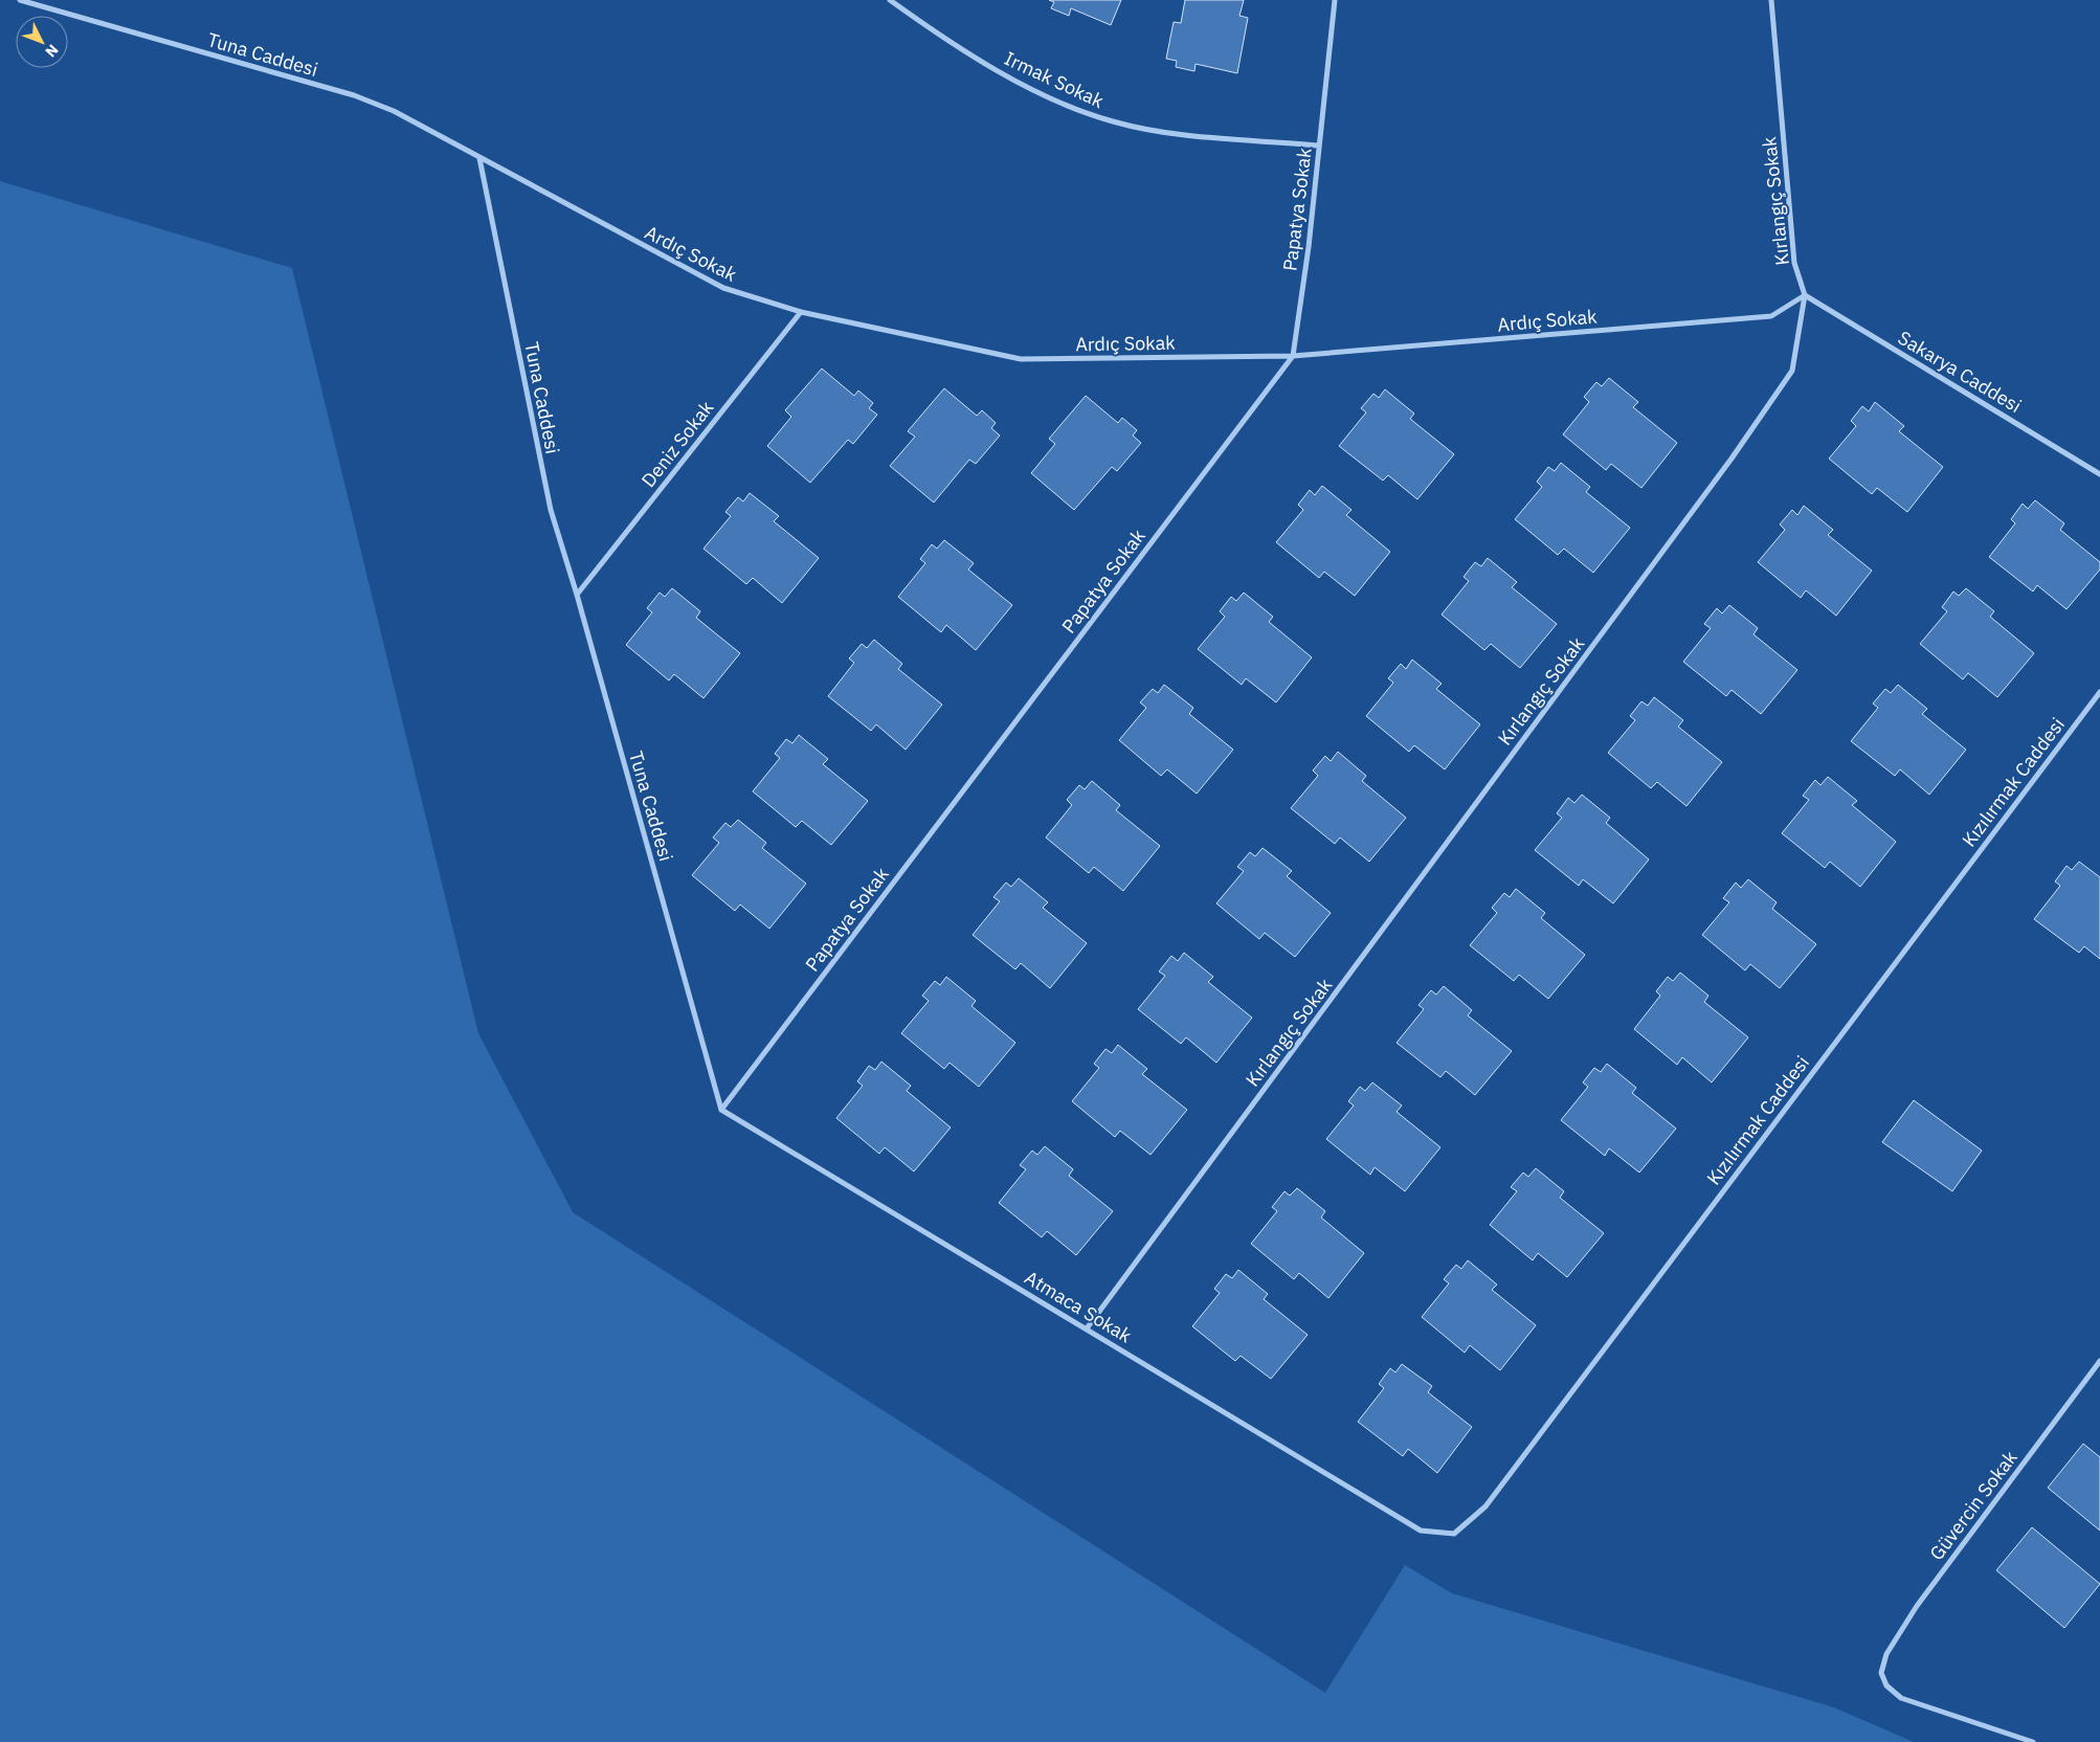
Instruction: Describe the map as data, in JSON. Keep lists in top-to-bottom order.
{
  "streets": {
    "street": [
      "Tuna Caddesi",
      "Irmak Sokak",
      "Kırlangıç Sokak",
      "Papatya Sokak",
      "Ardıç Sokak",
      "Sakarya Caddesi",
      "Deniz Sokak",
      "Kızılırmak Caddesi",
      "Atmaca Sokak",
      "Güvercin Sokak"
    ]
  },
  "crossings": [
    ["Tuna Caddesi", "Papatya Sokak"],
    ["Tuna Caddesi", "Ardıç Sokak"],
    ["Tuna Caddesi", "Deniz Sokak"],
    ["Tuna Caddesi", "Atmaca Sokak"],
    ["Irmak Sokak", "Papatya Sokak"],
    ["Kırlangıç Sokak", "Ardıç Sokak"],
    ["Kırlangıç Sokak", "Sakarya Caddesi"],
    ["Kırlangıç Sokak", "Atmaca Sokak"],
    ["Papatya Sokak", "Ardıç Sokak"],
    ["Papatya Sokak", "Atmaca Sokak"],
    ["Ardıç Sokak", "Sakarya Caddesi"],
    ["Ardıç Sokak", "Deniz Sokak"],
    ["Kızılırmak Caddesi", "Atmaca Sokak"]
  ],
  "north": "bottom right"
}
